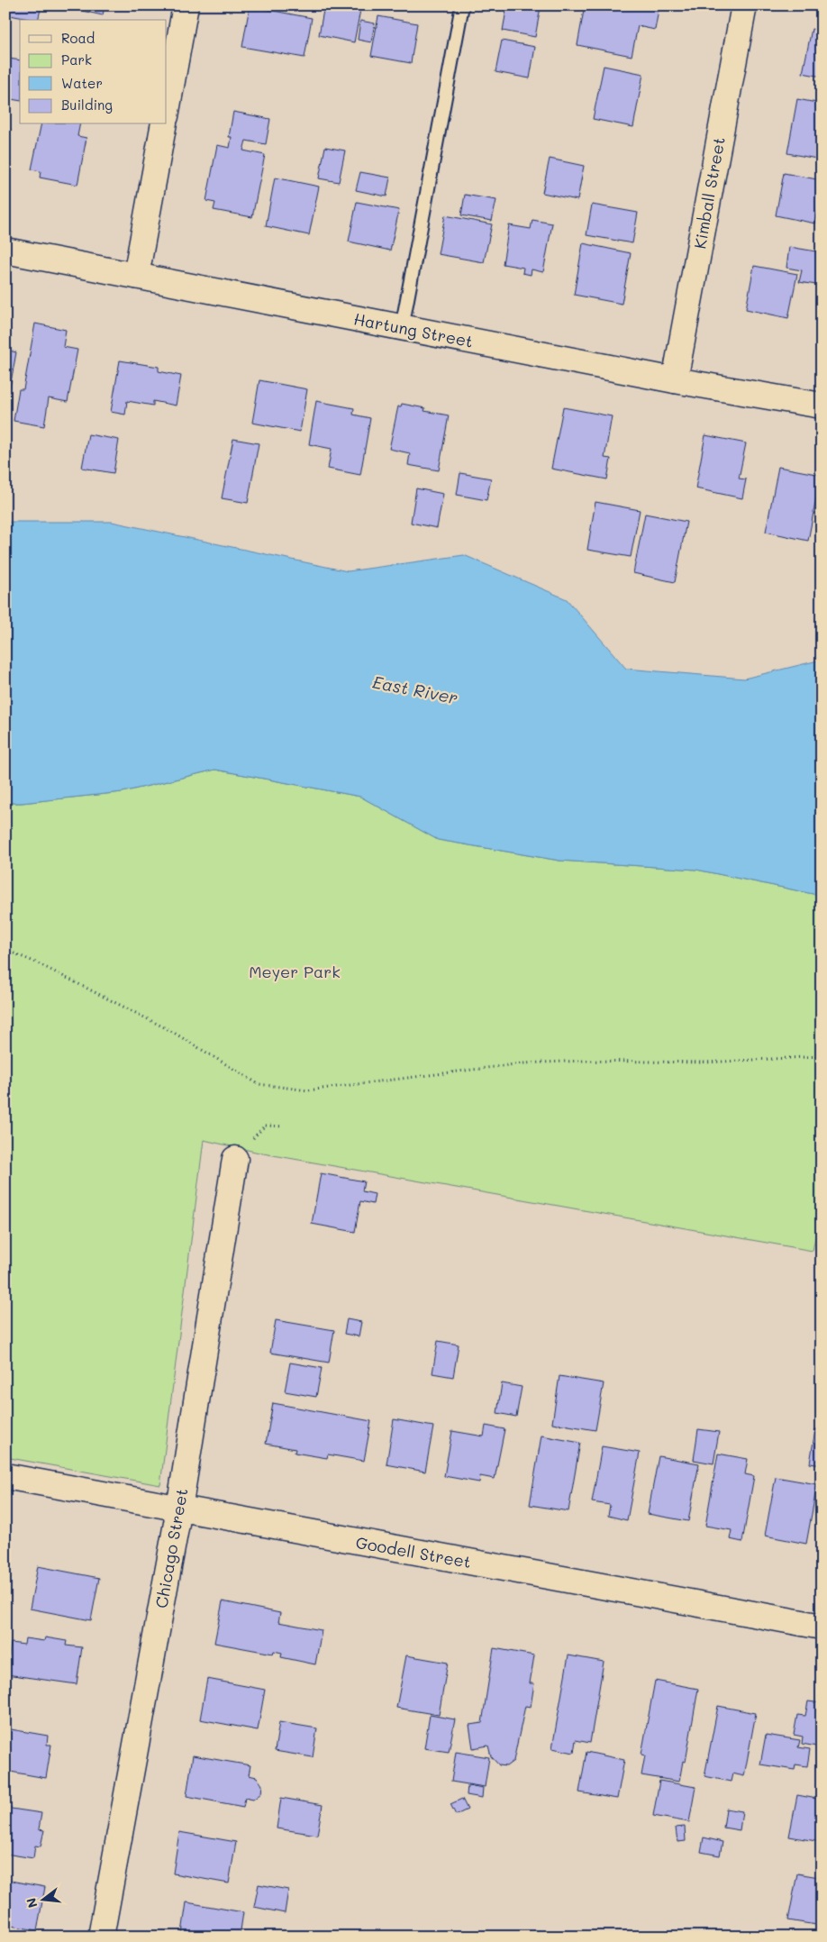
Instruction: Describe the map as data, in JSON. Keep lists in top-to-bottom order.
{
  "streets": {
    "street": [
      "Kimball Street",
      "Hartung Street",
      "Chicago Street",
      "Goodell Street"
    ]
  },
  "crossings": [
    ["Kimball Street", "Hartung Street"],
    ["Chicago Street", "Goodell Street"]
  ],
  "water": ["East River"],
  "parks": ["Meyer Park"],
  "legend": [
    "Road",
    "Park",
    "Water",
    "Building"
  ],
  "north": "left"
}
